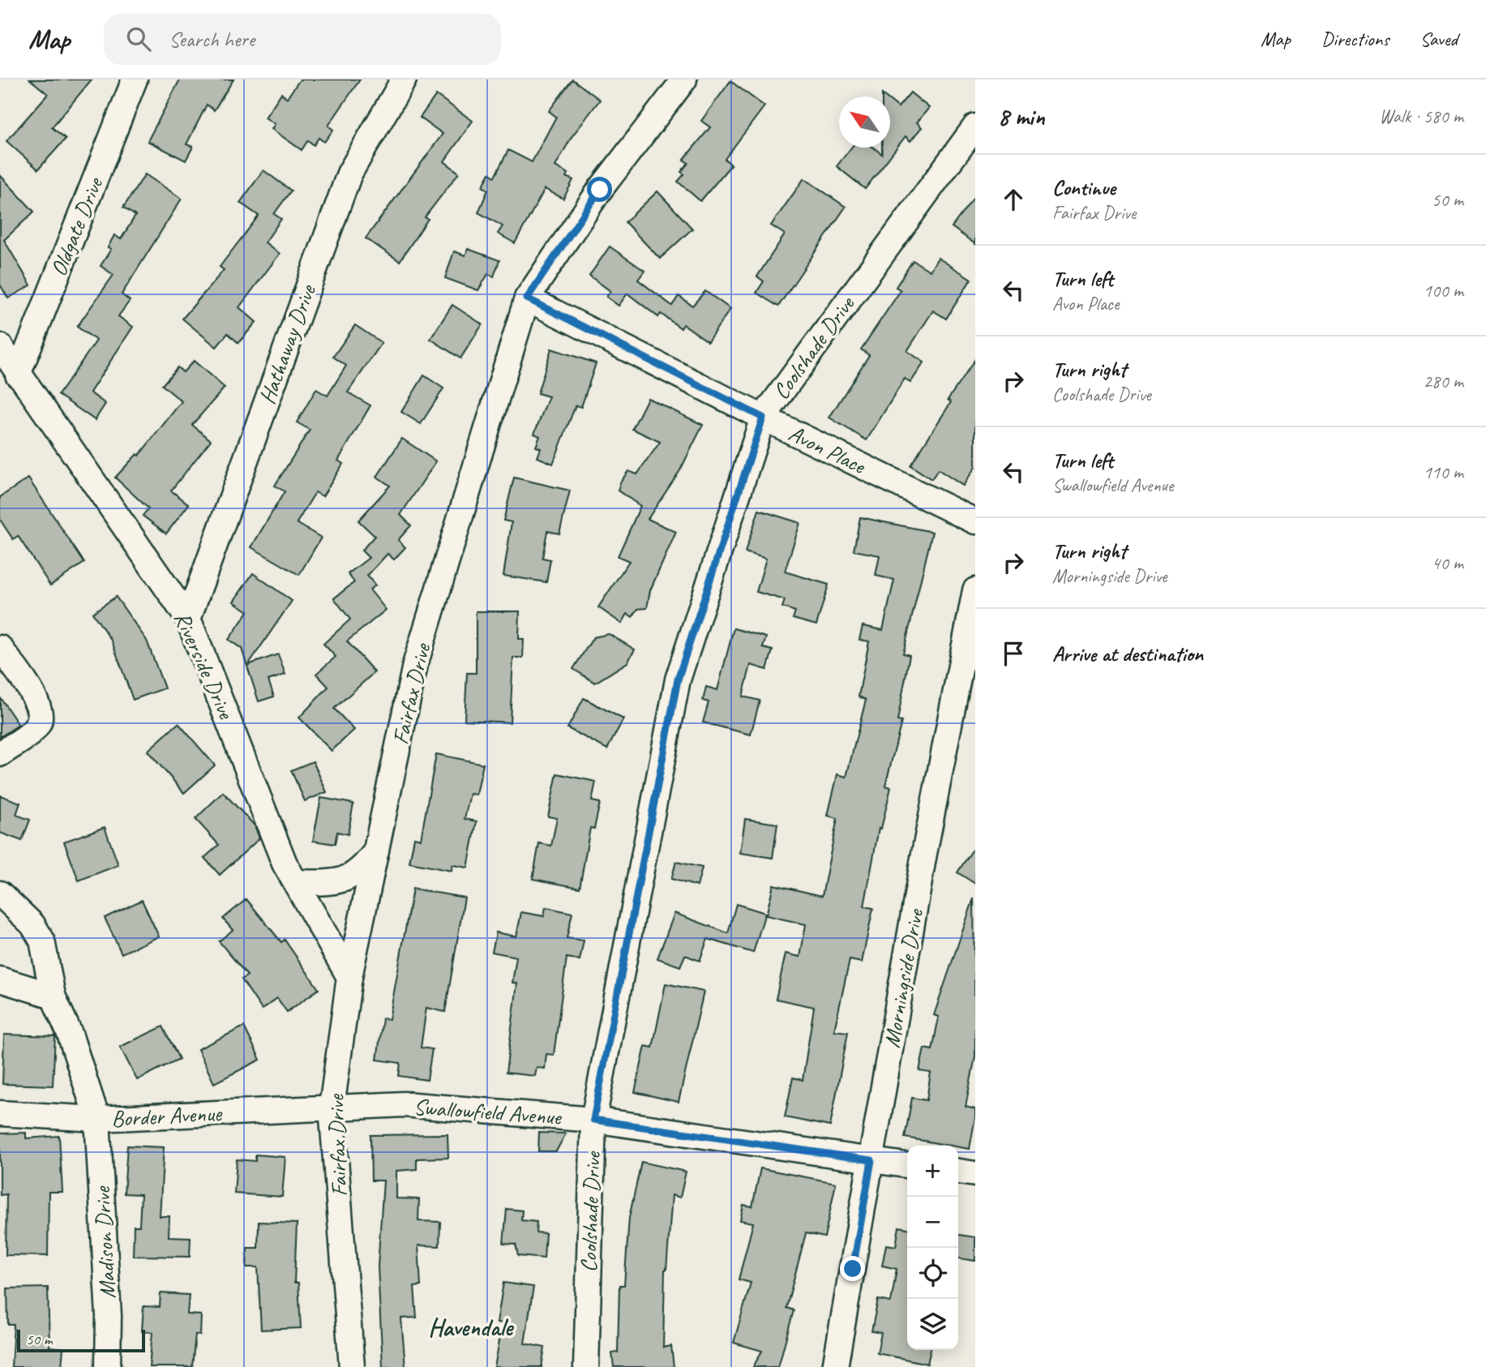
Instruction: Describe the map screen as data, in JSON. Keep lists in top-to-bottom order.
{
  "streets": {
    "street": [
      "Oldgate Drive",
      "Hathaway Drive",
      "Coolshade Drive",
      "Avon Place",
      "Riverside Drive",
      "Fairfax Drive",
      "Morningside Drive",
      "Swallowfield Avenue",
      "Border Avenue",
      "Madison Drive"
    ]
  },
  "crossings": [
    ["Oldgate Drive", "Riverside Drive"],
    ["Hathaway Drive", "Riverside Drive"],
    ["Coolshade Drive", "Avon Place"],
    ["Coolshade Drive", "Swallowfield Avenue"],
    ["Avon Place", "Fairfax Drive"],
    ["Riverside Drive", "Fairfax Drive"],
    ["Fairfax Drive", "Swallowfield Avenue"],
    ["Fairfax Drive", "Border Avenue"],
    ["Morningside Drive", "Swallowfield Avenue"],
    ["Swallowfield Avenue", "Border Avenue"],
    ["Border Avenue", "Madison Drive"]
  ],
  "districts": ["Havendale"],
  "scale_bar": "50 m",
  "north": "top left",
  "page": {
    "header": "Map",
    "search": "Search here",
    "nav": ["Map", "Directions", "Saved"],
    "heading": ["8 min", "Walk · 580 m"],
    "list": [
      ["Continue", "Fairfax Drive", "50 m"],
      ["Turn left", "Avon Place", "100 m"],
      ["Turn right", "Coolshade Drive", "280 m"],
      ["Turn left", "Swallowfield Avenue", "110 m"],
      ["Turn right", "Morningside Drive", "40 m"],
      "Arrive at destination"
    ],
    "map_buttons": ["+", "−"],
    "scale": "50 m"
  }
}
